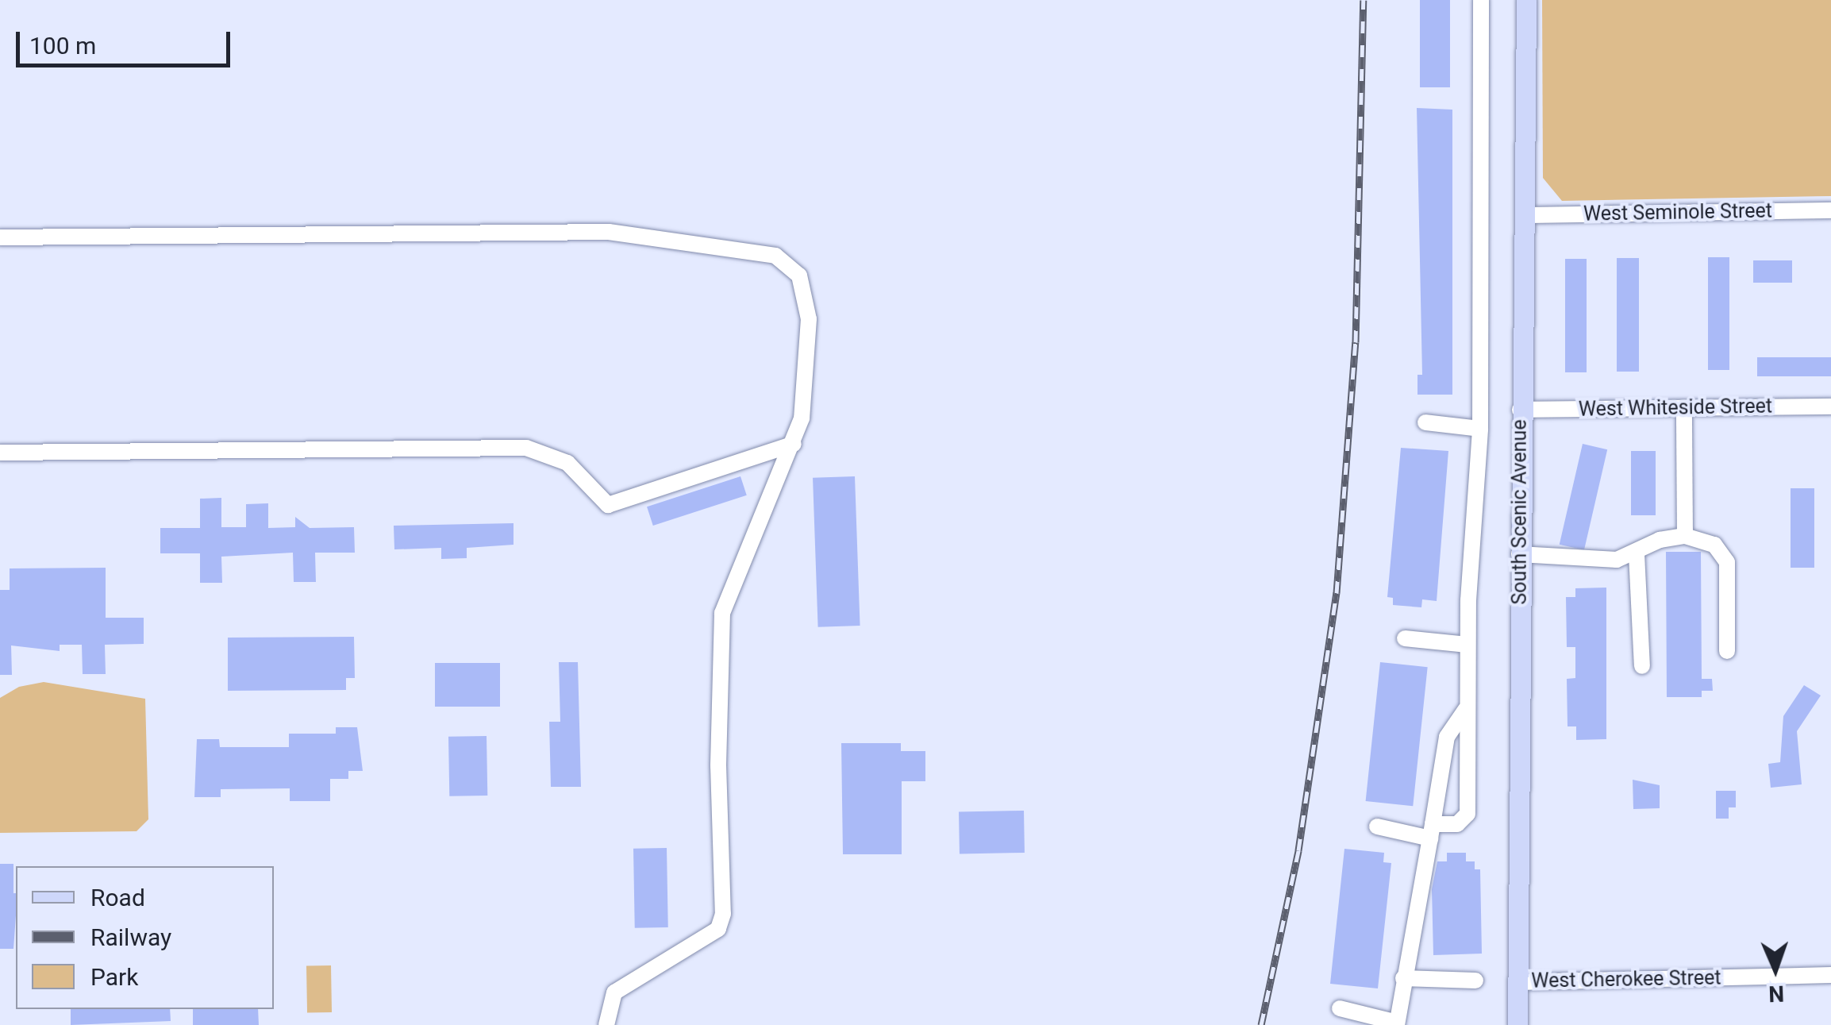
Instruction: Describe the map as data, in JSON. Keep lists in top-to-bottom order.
{
  "streets": {
    "main road": ["South Scenic Avenue"],
    "street": ["West Seminole Street", "West Whiteside Street", "West Cherokee Street"]
  },
  "crossings": [
    ["West Seminole Street", "South Scenic Avenue"],
    ["West Whiteside Street", "South Scenic Avenue"],
    ["South Scenic Avenue", "West Cherokee Street"]
  ],
  "legend": ["Road", "Railway", "Park"],
  "scale_bar": "100 m",
  "north": "bottom"
}
